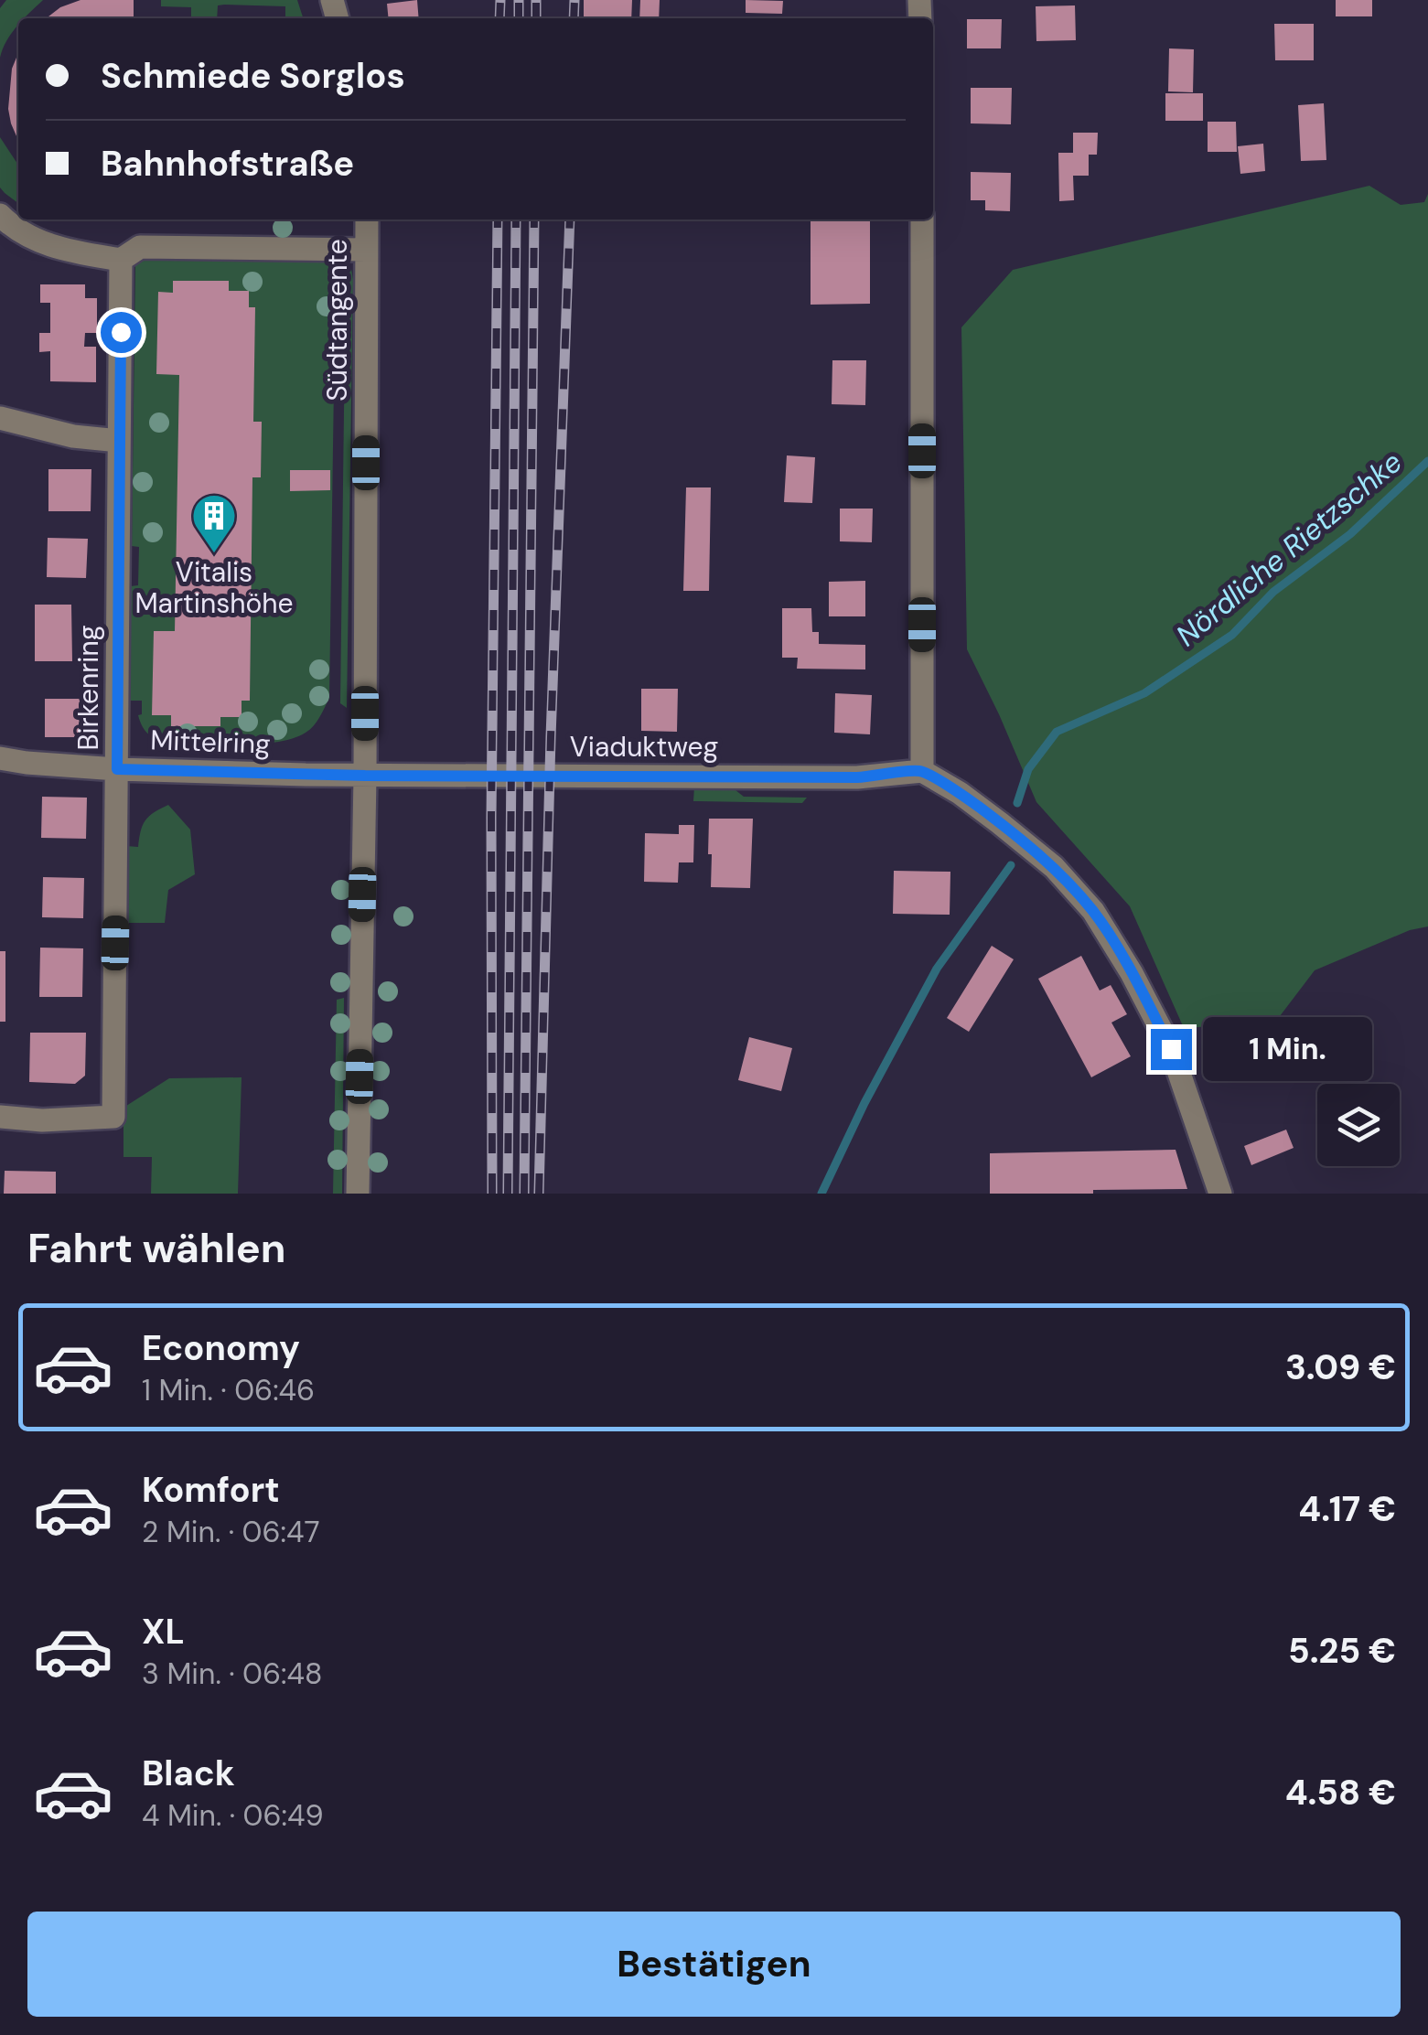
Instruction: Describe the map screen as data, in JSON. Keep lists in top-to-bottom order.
{
  "streets": {
    "street": [
      "Südtangente",
      "Birkenring",
      "Mittelring",
      "Viaduktweg"
    ]
  },
  "crossings": [
    ["Südtangente", "Mittelring"],
    ["Südtangente", "Viaduktweg"],
    ["Birkenring", "Mittelring"],
    ["Mittelring", "Viaduktweg"]
  ],
  "water": ["Nördliche Rietzschke"],
  "places": {
    "building": ["Vitalis Martinshöhe"]
  },
  "page": {
    "banner": ["Schmiede Sorglos", "Bahnhofstraße"],
    "bubble": "1 Min.",
    "heading": "Fahrt wählen",
    "list": [
      {
        "name": "Economy",
        "note": "1 Min. · 06:46",
        "value": "3.09 €"
      },
      {
        "name": "Komfort",
        "note": "2 Min. · 06:47",
        "value": "4.17 €"
      },
      {
        "name": "XL",
        "note": "3 Min. · 06:48",
        "value": "5.25 €"
      },
      {
        "name": "Black",
        "note": "4 Min. · 06:49",
        "value": "4.58 €"
      }
    ],
    "buttons": "Bestätigen"
  }
}
